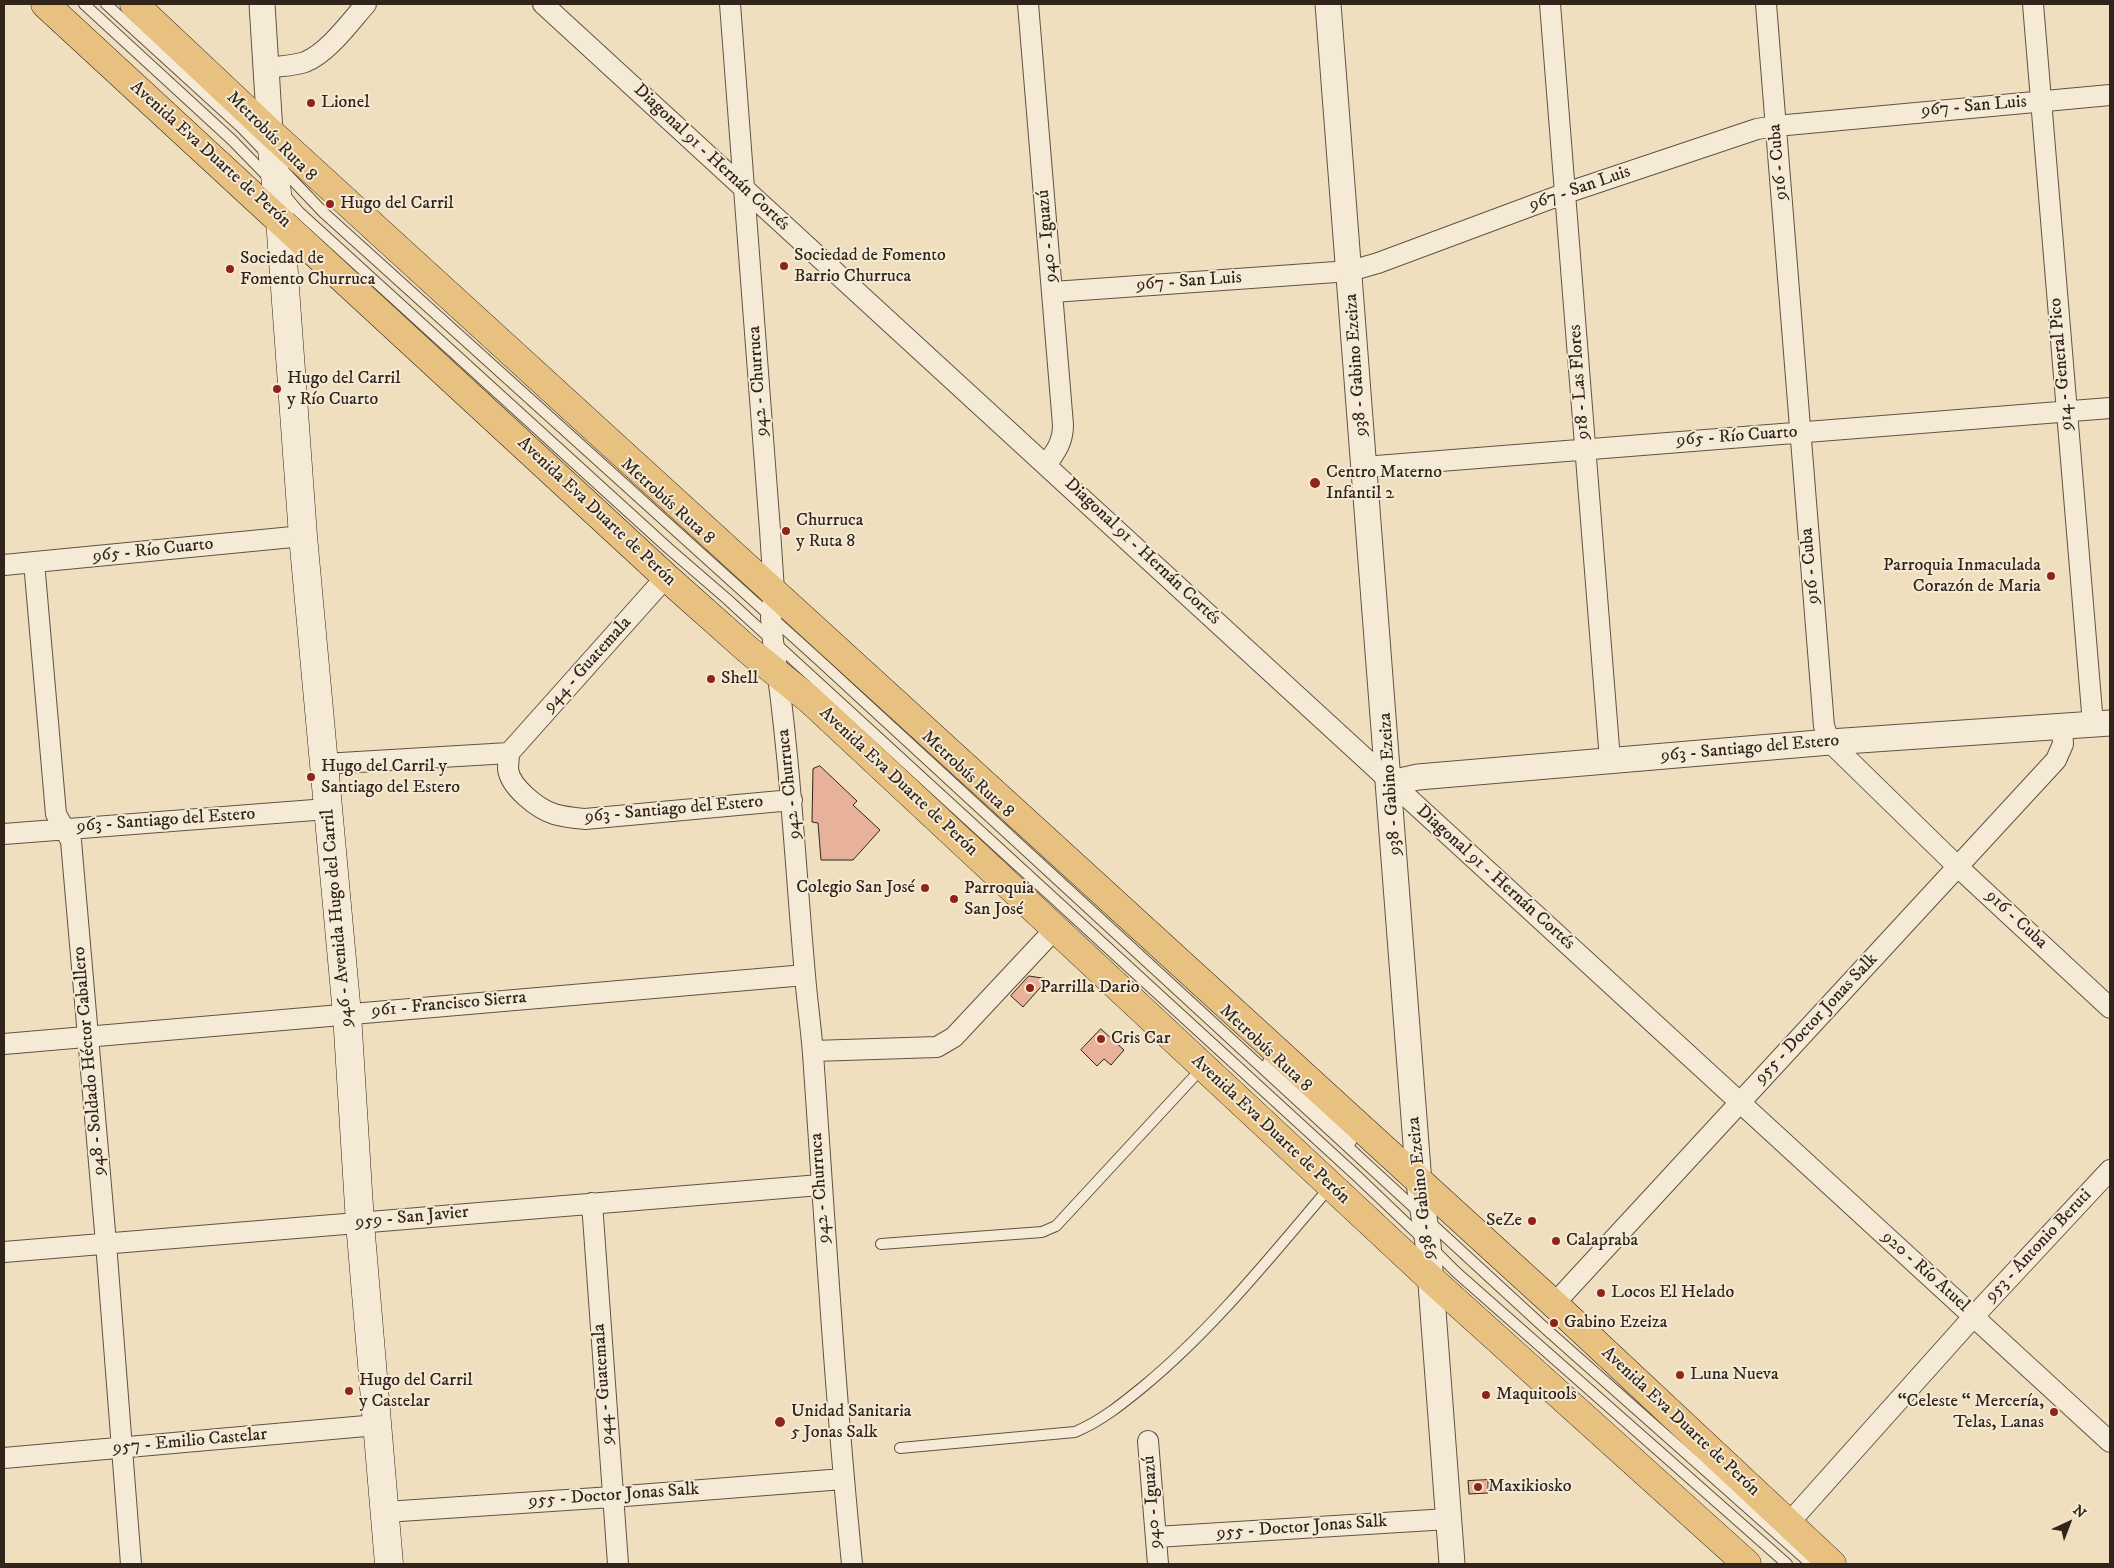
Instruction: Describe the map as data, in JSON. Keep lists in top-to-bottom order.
{
  "streets": {
    "main road": ["Avenida Eva Duarte de Perón", "946 - Avenida Hugo del Carril"],
    "street": [
      "967 - San Luis",
      "Diagonal 91 - Hernán Cortés",
      "916 - Cuba",
      "940 - Iguazú",
      "914 - General Pico",
      "938 - Gabino Ezeiza",
      "942 - Churruca",
      "918 - Las Flores",
      "965 - Río Cuarto",
      "944 - Guatemala",
      "963 - Santiago del Estero",
      "961 - Francisco Sierra",
      "955 - Doctor Jonas Salk",
      "948 - Soldado Héctor Caballero",
      "959 - San Javier",
      "953 - Antonio Beruti",
      "920 - Río Atuel",
      "957 - Emilio Castelar"
    ],
    "lane": ["Metrobús Ruta 8"]
  },
  "crossings": [
    ["967 - San Luis", "916 - Cuba"],
    ["967 - San Luis", "940 - Iguazú"],
    ["967 - San Luis", "914 - General Pico"],
    ["967 - San Luis", "938 - Gabino Ezeiza"],
    ["967 - San Luis", "918 - Las Flores"],
    ["Metrobús Ruta 8", "Avenida Eva Duarte de Perón"],
    ["Metrobús Ruta 8", "938 - Gabino Ezeiza"],
    ["Metrobús Ruta 8", "942 - Churruca"],
    ["Metrobús Ruta 8", "946 - Avenida Hugo del Carril"],
    ["Avenida Eva Duarte de Perón", "938 - Gabino Ezeiza"],
    ["Avenida Eva Duarte de Perón", "942 - Churruca"],
    ["Avenida Eva Duarte de Perón", "944 - Guatemala"],
    ["Avenida Eva Duarte de Perón", "946 - Avenida Hugo del Carril"],
    ["Avenida Eva Duarte de Perón", "955 - Doctor Jonas Salk"],
    ["Avenida Eva Duarte de Perón", "953 - Antonio Beruti"],
    ["Diagonal 91 - Hernán Cortés", "940 - Iguazú"],
    ["Diagonal 91 - Hernán Cortés", "938 - Gabino Ezeiza"],
    ["Diagonal 91 - Hernán Cortés", "942 - Churruca"],
    ["Diagonal 91 - Hernán Cortés", "963 - Santiago del Estero"],
    ["Diagonal 91 - Hernán Cortés", "955 - Doctor Jonas Salk"],
    ["Diagonal 91 - Hernán Cortés", "920 - Río Atuel"],
    ["916 - Cuba", "965 - Río Cuarto"],
    ["916 - Cuba", "963 - Santiago del Estero"],
    ["916 - Cuba", "955 - Doctor Jonas Salk"],
    ["940 - Iguazú", "955 - Doctor Jonas Salk"],
    ["914 - General Pico", "965 - Río Cuarto"],
    ["914 - General Pico", "963 - Santiago del Estero"],
    ["938 - Gabino Ezeiza", "965 - Río Cuarto"],
    ["938 - Gabino Ezeiza", "963 - Santiago del Estero"],
    ["938 - Gabino Ezeiza", "955 - Doctor Jonas Salk"],
    ["942 - Churruca", "963 - Santiago del Estero"],
    ["942 - Churruca", "961 - Francisco Sierra"],
    ["942 - Churruca", "955 - Doctor Jonas Salk"],
    ["942 - Churruca", "959 - San Javier"],
    ["918 - Las Flores", "965 - Río Cuarto"],
    ["918 - Las Flores", "963 - Santiago del Estero"],
    ["965 - Río Cuarto", "946 - Avenida Hugo del Carril"],
    ["965 - Río Cuarto", "948 - Soldado Héctor Caballero"],
    ["944 - Guatemala", "963 - Santiago del Estero"],
    ["944 - Guatemala", "955 - Doctor Jonas Salk"],
    ["944 - Guatemala", "959 - San Javier"],
    ["963 - Santiago del Estero", "946 - Avenida Hugo del Carril"],
    ["963 - Santiago del Estero", "955 - Doctor Jonas Salk"],
    ["963 - Santiago del Estero", "948 - Soldado Héctor Caballero"],
    ["946 - Avenida Hugo del Carril", "961 - Francisco Sierra"],
    ["946 - Avenida Hugo del Carril", "955 - Doctor Jonas Salk"],
    ["946 - Avenida Hugo del Carril", "959 - San Javier"],
    ["946 - Avenida Hugo del Carril", "957 - Emilio Castelar"],
    ["961 - Francisco Sierra", "948 - Soldado Héctor Caballero"],
    ["955 - Doctor Jonas Salk", "920 - Río Atuel"],
    ["948 - Soldado Héctor Caballero", "959 - San Javier"],
    ["948 - Soldado Héctor Caballero", "957 - Emilio Castelar"],
    ["953 - Antonio Beruti", "920 - Río Atuel"]
  ],
  "places": [
    "Lionel",
    "Hugo del Carril",
    "Sociedad de Fomento Barrio Churruca",
    "Sociedad de Fomento Churruca",
    "Hugo del Carril y Río Cuarto",
    "Centro Materno Infantil 2",
    "Churruca y Ruta 8",
    "Parroquia Inmaculada Corazón de Maria",
    "Shell",
    "Hugo del Carril y Santiago del Estero",
    "Colegio San José",
    "Parroquia San José",
    "Parrilla Dario",
    "Cris Car",
    "SeZe",
    "Calapraba",
    "Locos El Helado",
    "Gabino Ezeiza",
    "Luna Nueva",
    "Hugo del Carril y Castelar",
    "Maquitools",
    "“Celeste “ Mercería, Telas, Lanas",
    "Unidad Sanitaria 5 Jonas Salk",
    "Maxikiosko"
  ],
  "north": "top right"
}
